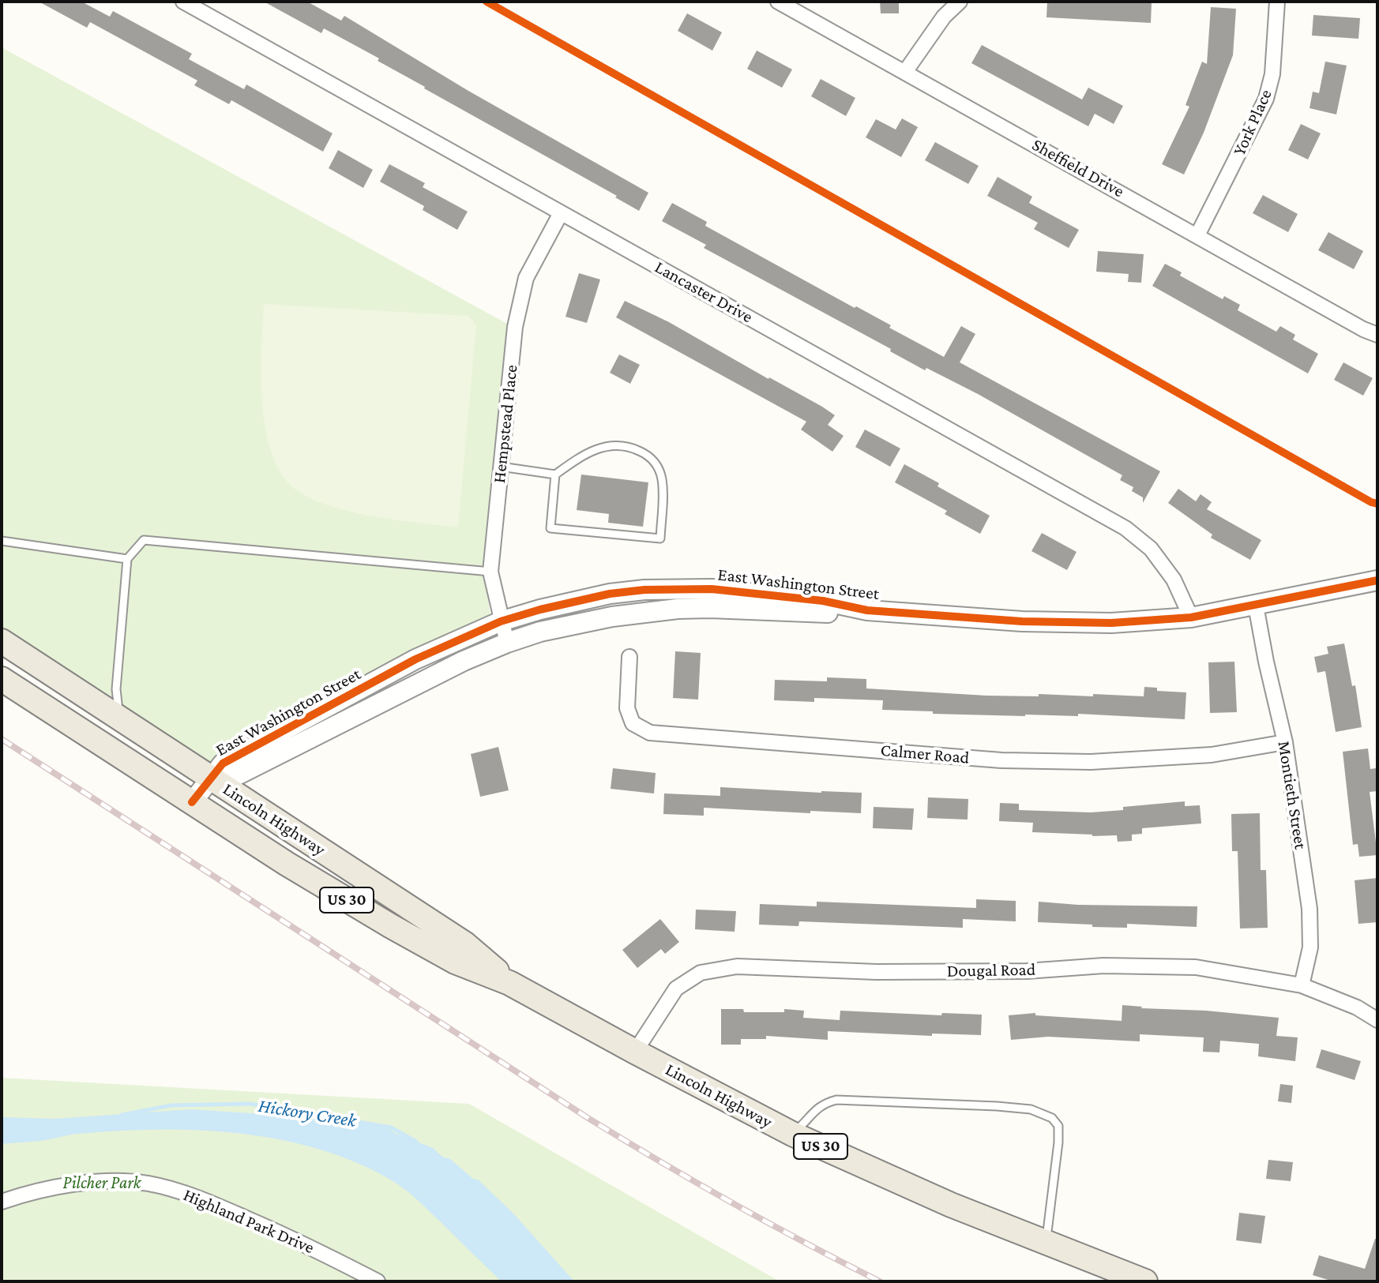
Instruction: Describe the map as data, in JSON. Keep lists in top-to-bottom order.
{
  "streets": {
    "main road": ["Lincoln Highway", "US 30"],
    "street": [
      "York Place",
      "Sheffield Drive",
      "Lancaster Drive",
      "Hempstead Place",
      "East Washington Street",
      "Calmer Road",
      "Montieth Street",
      "Dougal Road",
      "Highland Park Drive"
    ]
  },
  "crossings": [
    ["York Place", "Sheffield Drive"],
    ["Lancaster Drive", "Hempstead Place"],
    ["Lancaster Drive", "East Washington Street"],
    ["Hempstead Place", "East Washington Street"],
    ["East Washington Street", "Montieth Street"],
    ["East Washington Street", "Lincoln Highway"],
    ["Calmer Road", "Montieth Street"],
    ["Montieth Street", "Dougal Road"],
    ["Lincoln Highway", "Dougal Road"]
  ],
  "water": ["Hickory Creek"],
  "parks": ["Pilcher Park"]
}
